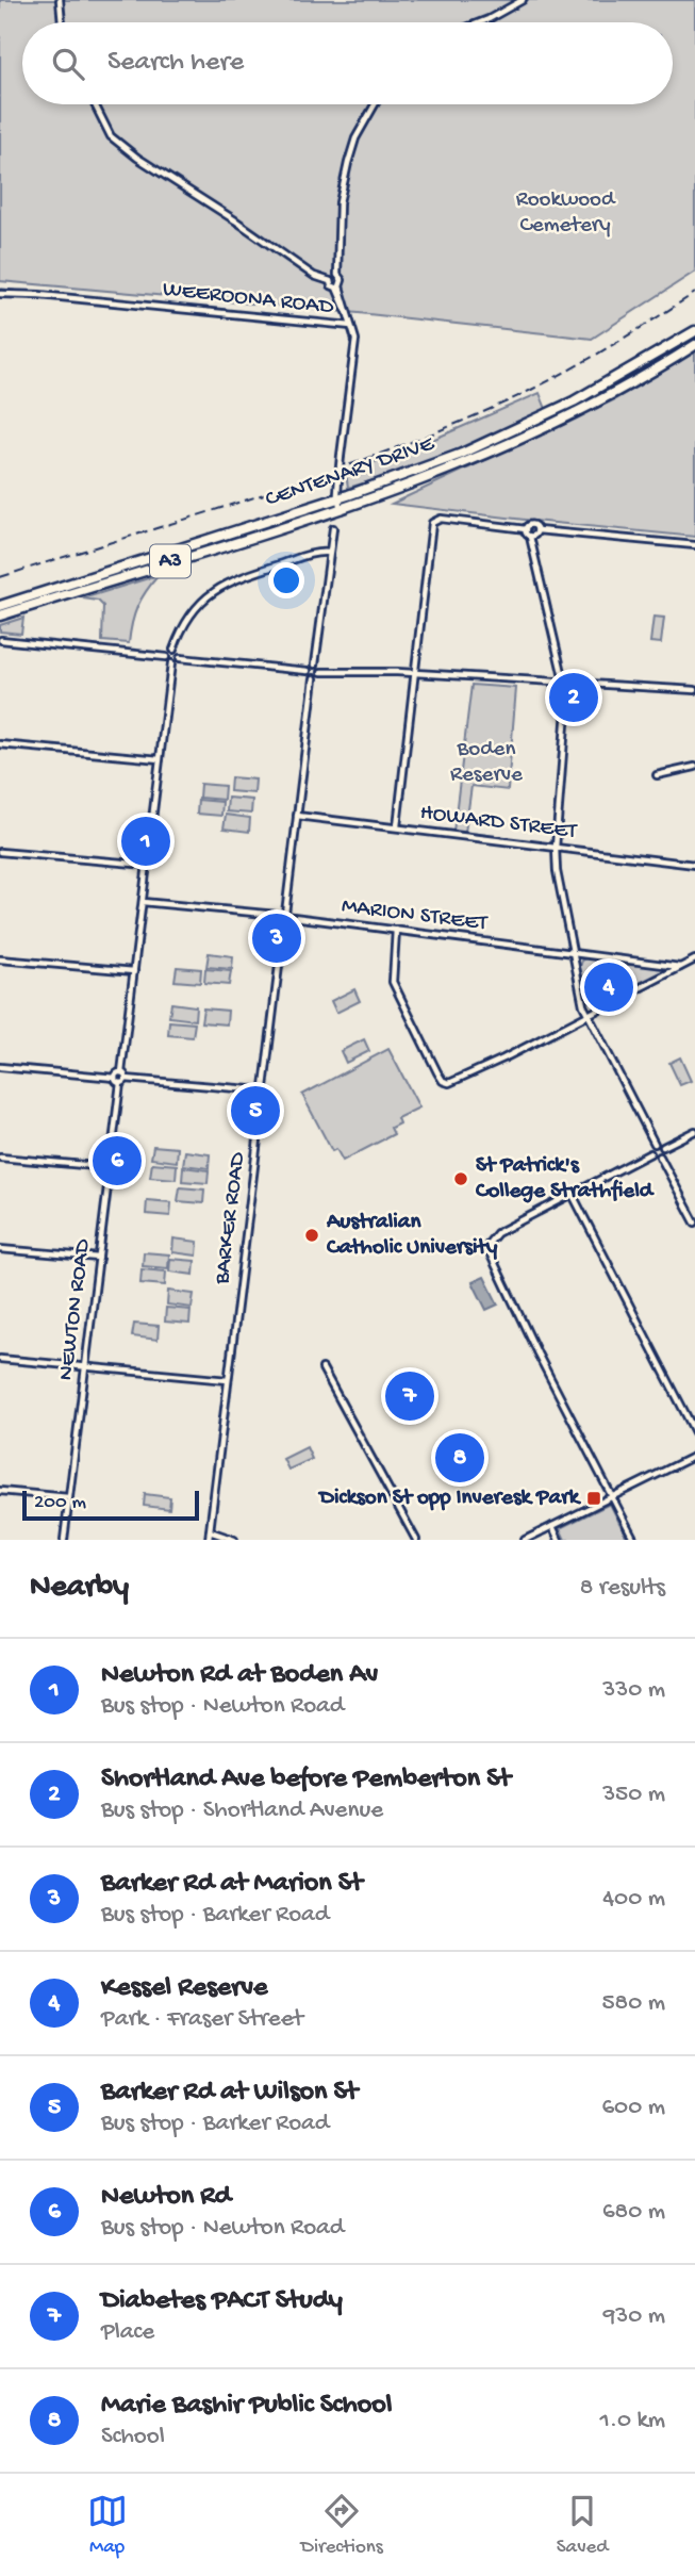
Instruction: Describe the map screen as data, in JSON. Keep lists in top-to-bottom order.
{
  "streets": {
    "highway": ["CENTENARY DRIVE", "A3"],
    "street": [
      "WEEROONA ROAD",
      "HOWARD STREET",
      "MARION STREET",
      "BARKER ROAD",
      "NEWTON ROAD"
    ]
  },
  "crossings": [
    ["WEEROONA ROAD", "CENTENARY DRIVE"],
    ["HOWARD STREET", "BARKER ROAD"],
    ["MARION STREET", "BARKER ROAD"]
  ],
  "parks": ["Rookwood Cemetery", "Boden Reserve"],
  "places": {
    "other": ["St Patrick's College Strathfield", "Australian Catholic University"],
    "transit": ["Dickson St opp Inveresk Park"]
  },
  "scale_bar": "200 m",
  "page": {
    "search": "Search here",
    "pins": [
      "2",
      "1",
      "3",
      "4",
      "5",
      "6",
      "7",
      "8"
    ],
    "scale": "200 m",
    "heading": ["Nearby", "8 results"],
    "list": [
      {
        "mark": "1",
        "name": "Newton Rd at Boden Av",
        "note": "Bus stop · Newton Road",
        "value": "330 m"
      },
      {
        "mark": "2",
        "name": "Shortland Ave before Pemberton St",
        "note": "Bus stop · Shortland Avenue",
        "value": "350 m"
      },
      {
        "mark": "3",
        "name": "Barker Rd at Marion St",
        "note": "Bus stop · Barker Road",
        "value": "400 m"
      },
      {
        "mark": "4",
        "name": "Kessel Reserve",
        "note": "Park · Fraser Street",
        "value": "580 m"
      },
      {
        "mark": "5",
        "name": "Barker Rd at Wilson St",
        "note": "Bus stop · Barker Road",
        "value": "600 m"
      },
      {
        "mark": "6",
        "name": "Newton Rd",
        "note": "Bus stop · Newton Road",
        "value": "680 m"
      },
      {
        "mark": "7",
        "name": "Diabetes PACT Study",
        "note": "Place",
        "value": "930 m"
      },
      {
        "mark": "8",
        "name": "Marie Bashir Public School",
        "note": "School",
        "value": "1.0 km"
      }
    ],
    "nav": ["Map", "Directions", "Saved"]
  }
}
